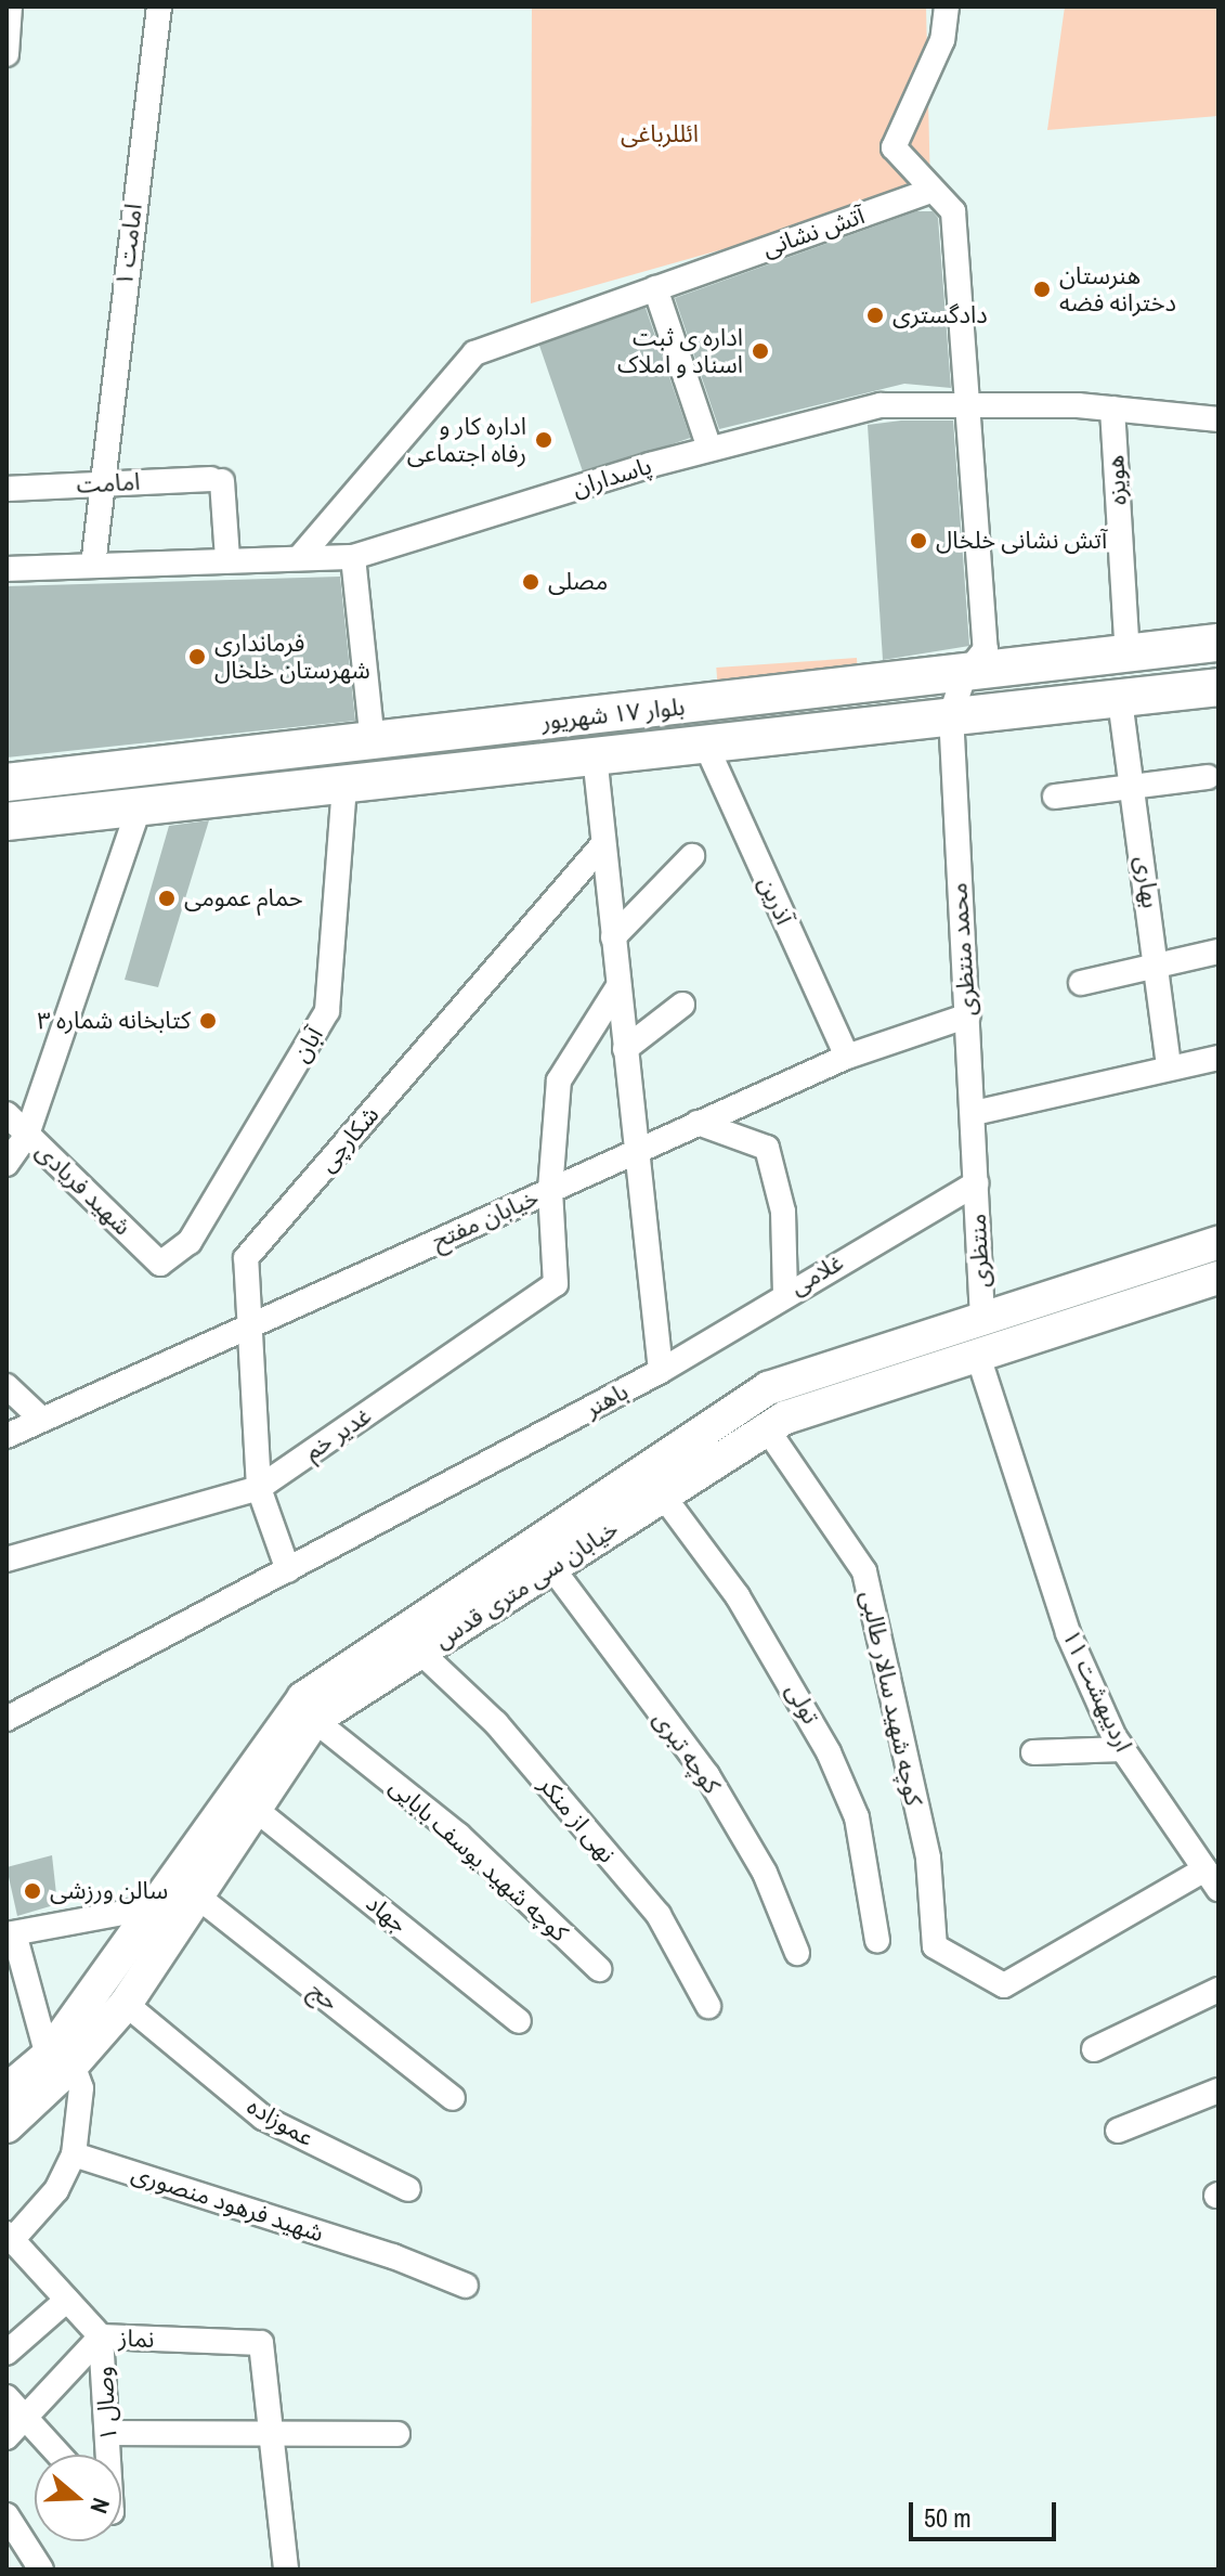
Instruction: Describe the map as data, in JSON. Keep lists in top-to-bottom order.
{
  "streets": {
    "main road": ["بلوار ١٧ شهریور", "خیابان سی متری قدس"],
    "street": [
      "آتش نشانی",
      "امامت ۱",
      "پاسداران",
      "هویزه",
      "امامت",
      "بهاری",
      "آذرین",
      "محمد منتظری",
      "آبان",
      "شکارچی",
      "شهید فریادی",
      "خیابان مفتح",
      "منتظری",
      "غلامی",
      "باهنر",
      "غدیر خم",
      "۱۱ اردیبهشت",
      "کوچه شهید سالار طالبی",
      "تولی",
      "کوچه تبری",
      "نهی از منکر",
      "کوچه شهید یوسف بابایی",
      "جهاد",
      "حج",
      "عموزاده",
      "شهید فرهود منصوری",
      "نماز",
      "وصال ۱"
    ]
  },
  "crossings": [
    ["آتش نشانی", "پاسداران"],
    ["امامت ۱", "پاسداران"],
    ["امامت ۱", "امامت"],
    ["پاسداران", "هویزه"],
    ["پاسداران", "امامت"],
    ["هویزه", "بلوار ١٧ شهریور"],
    ["بلوار ١٧ شهریور", "بهاری"],
    ["بلوار ١٧ شهریور", "آذرین"],
    ["بلوار ١٧ شهریور", "محمد منتظری"],
    ["بلوار ١٧ شهریور", "آبان"],
    ["آذرین", "خیابان مفتح"],
    ["محمد منتظری", "خیابان مفتح"],
    ["محمد منتظری", "منتظری"],
    ["محمد منتظری", "غلامی"],
    ["آبان", "شهید فریادی"],
    ["شکارچی", "خیابان مفتح"],
    ["شکارچی", "باهنر"],
    ["شکارچی", "غدیر خم"],
    ["خیابان مفتح", "غدیر خم"],
    ["منتظری", "غلامی"],
    ["منتظری", "خیابان سی متری قدس"],
    ["غلامی", "باهنر"],
    ["خیابان سی متری قدس", "۱۱ اردیبهشت"],
    ["خیابان سی متری قدس", "کوچه شهید سالار طالبی"],
    ["خیابان سی متری قدس", "تولی"],
    ["خیابان سی متری قدس", "کوچه تبری"],
    ["خیابان سی متری قدس", "نهی از منکر"],
    ["خیابان سی متری قدس", "کوچه شهید یوسف بابایی"],
    ["خیابان سی متری قدس", "جهاد"],
    ["خیابان سی متری قدس", "حج"],
    ["خیابان سی متری قدس", "عموزاده"],
    ["۱۱ اردیبهشت", "کوچه شهید سالار طالبی"],
    ["نماز", "وصال ۱"]
  ],
  "parks": ["ائللرباغی"],
  "places": [
    "هنرستان دخترانه فضه",
    "دادگستری",
    "اداره ی ثبت اسناد و املاک",
    "اداره کار و رفاه اجتماعی",
    "آتش نشانی خلخال",
    "مصلی",
    "فرمانداری شهرستان خلخال",
    "حمام عمومی",
    "کتابخانه شماره ۳",
    "سالن ورزشی"
  ],
  "scale_bar": "50 m",
  "north": "right"
}
